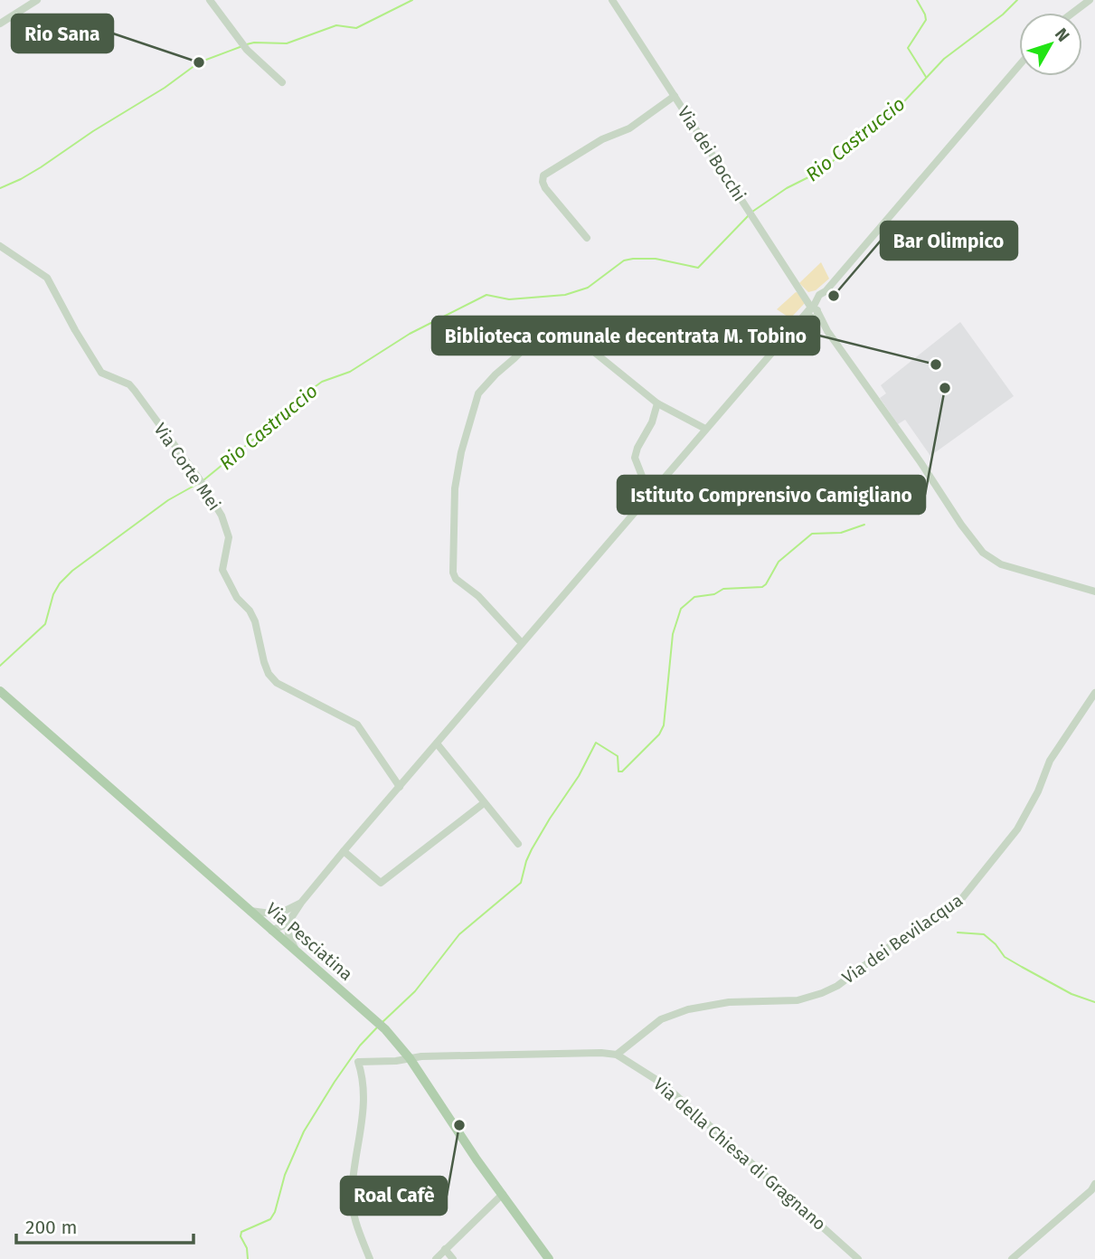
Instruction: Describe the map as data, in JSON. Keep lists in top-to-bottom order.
{
  "streets": {
    "main road": ["Via Pesciatina"],
    "street": [
      "Via dei Bocchi",
      "Via Corte Mei",
      "Via dei Bevilacqua",
      "Via della Chiesa di Gragnano"
    ]
  },
  "crossings": [
    ["Via dei Bevilacqua", "Via della Chiesa di Gragnano"]
  ],
  "water": ["Rio Castruccio"],
  "places": [
    "Rio Sana",
    "Bar Olimpico",
    "Biblioteca comunale decentrata M. Tobino",
    "Istituto Comprensivo Camigliano",
    "Roal Cafè"
  ],
  "scale_bar": "200 m",
  "north": "top right"
}
